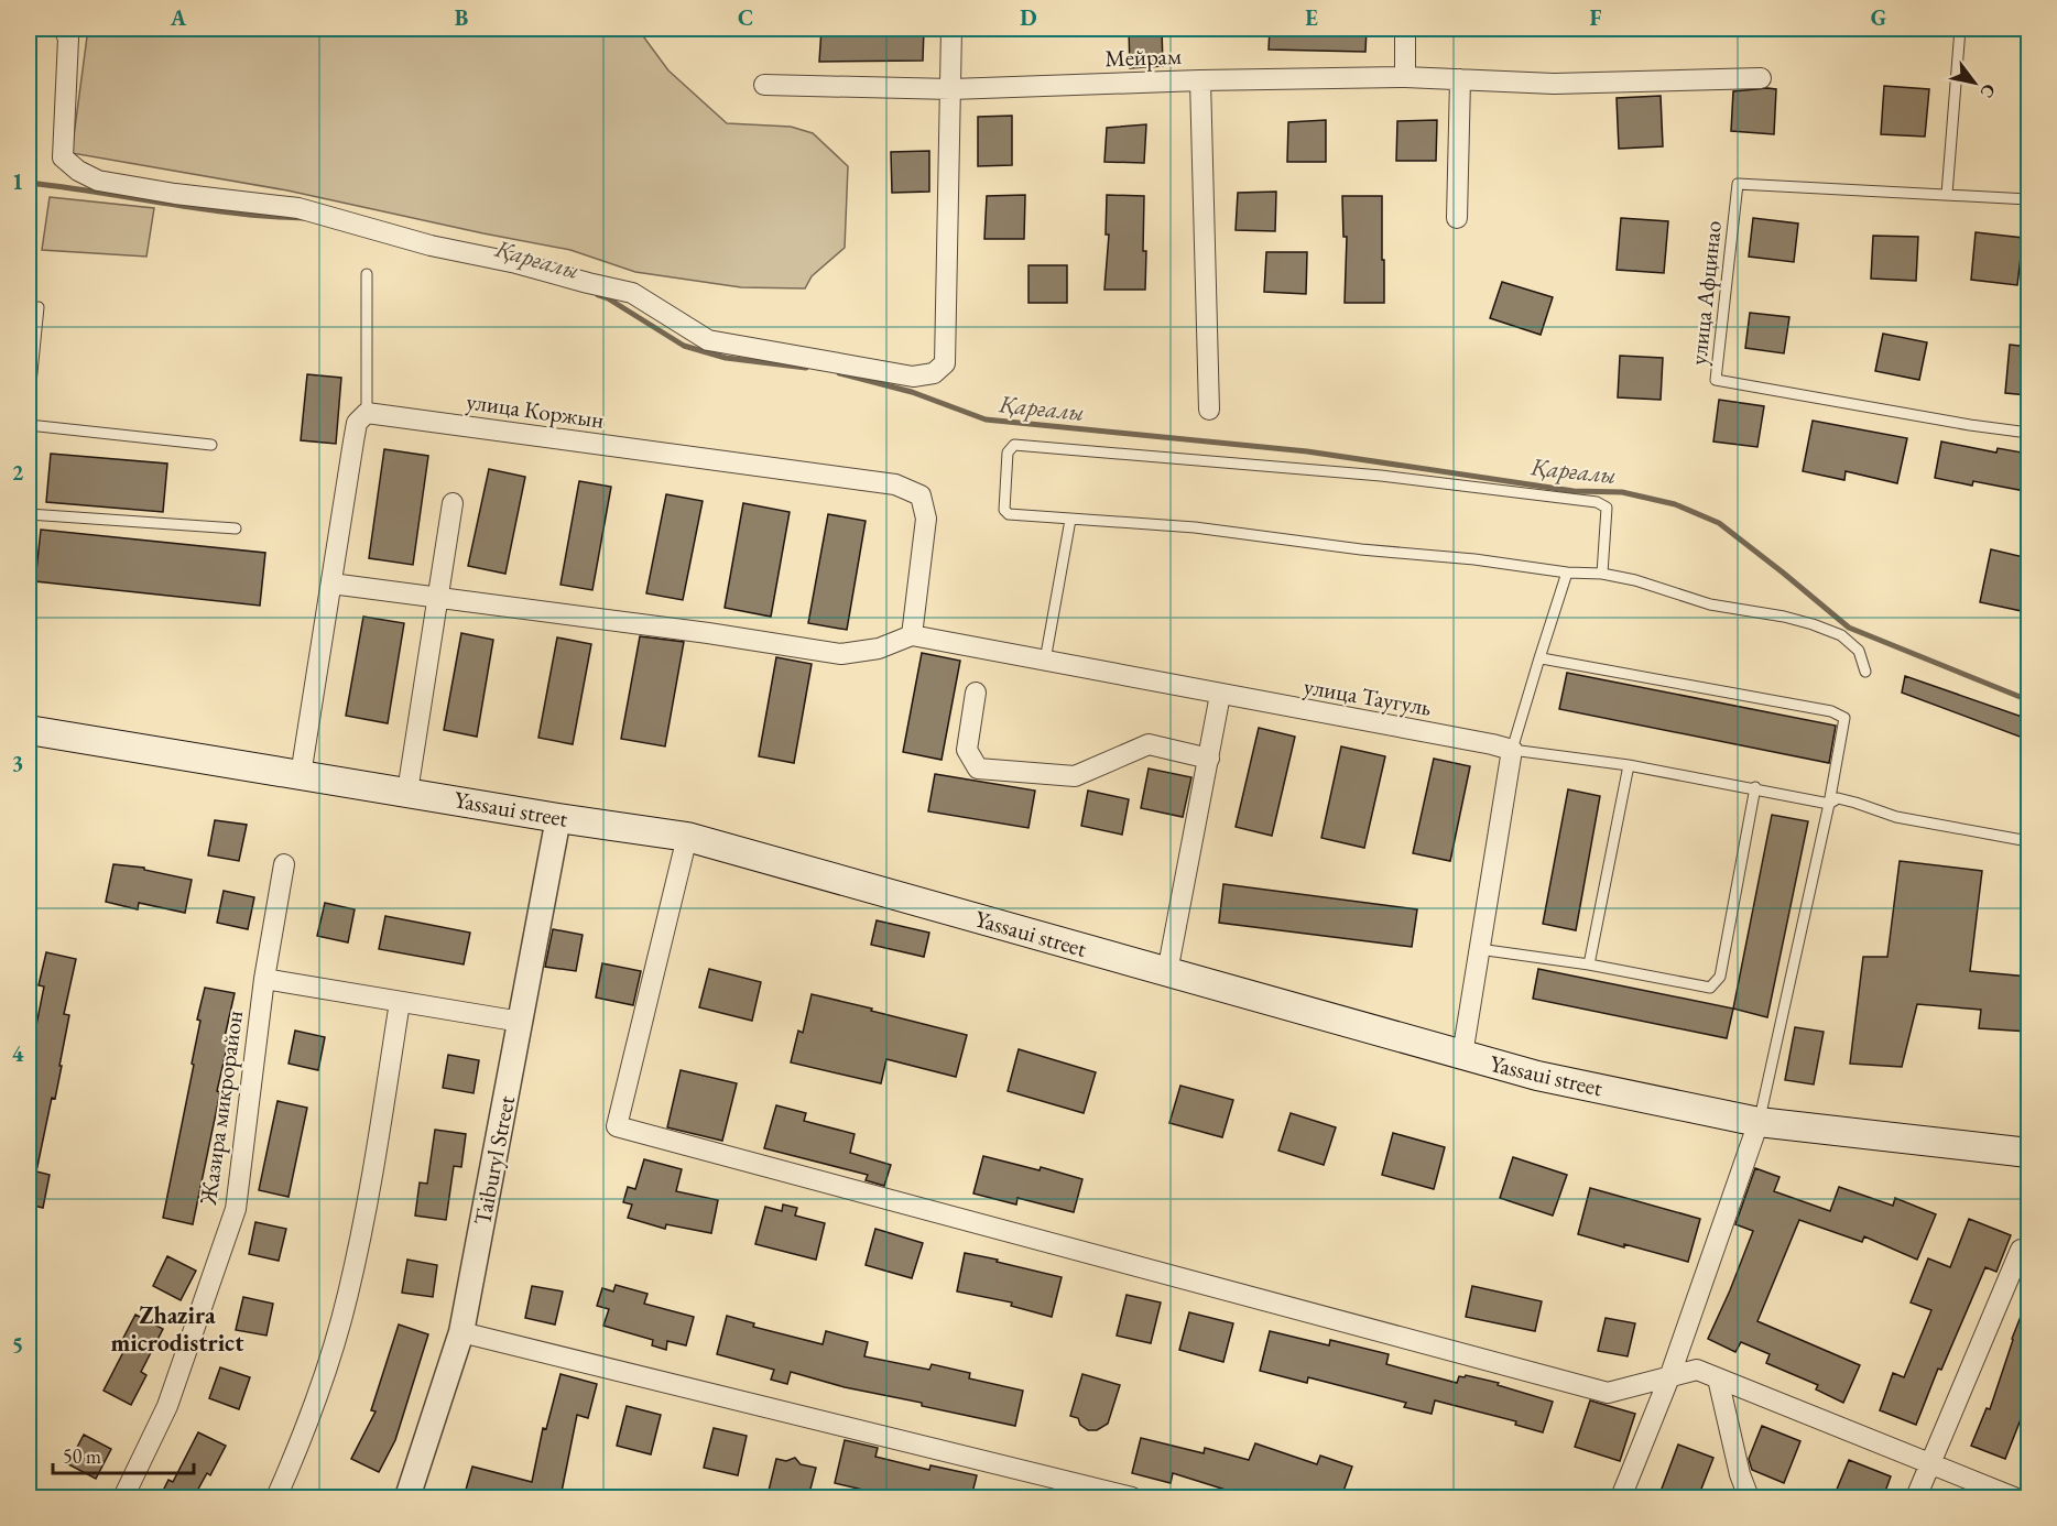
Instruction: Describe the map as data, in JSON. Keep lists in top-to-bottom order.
{
  "streets": {
    "main road": ["Yassaui street"],
    "street": [
      "Мейрам",
      "улица Коржын",
      "улица Таугуль",
      "Жазира микрорайон",
      "Taiburyl Street"
    ],
    "lane": ["улица Афцинао"]
  },
  "crossings": [
    ["улица Коржын", "улица Таугуль"],
    ["Yassaui street", "Taiburyl Street"]
  ],
  "districts": ["Zhazira microdistrict"],
  "water": ["Қарғалы"],
  "scale_bar": "50 m",
  "north": "bottom right",
  "grid": {
    "columns": [
      "A",
      "B",
      "C",
      "D",
      "E",
      "F",
      "G"
    ],
    "rows": [
      "1",
      "2",
      "3",
      "4",
      "5"
    ]
  }
}
